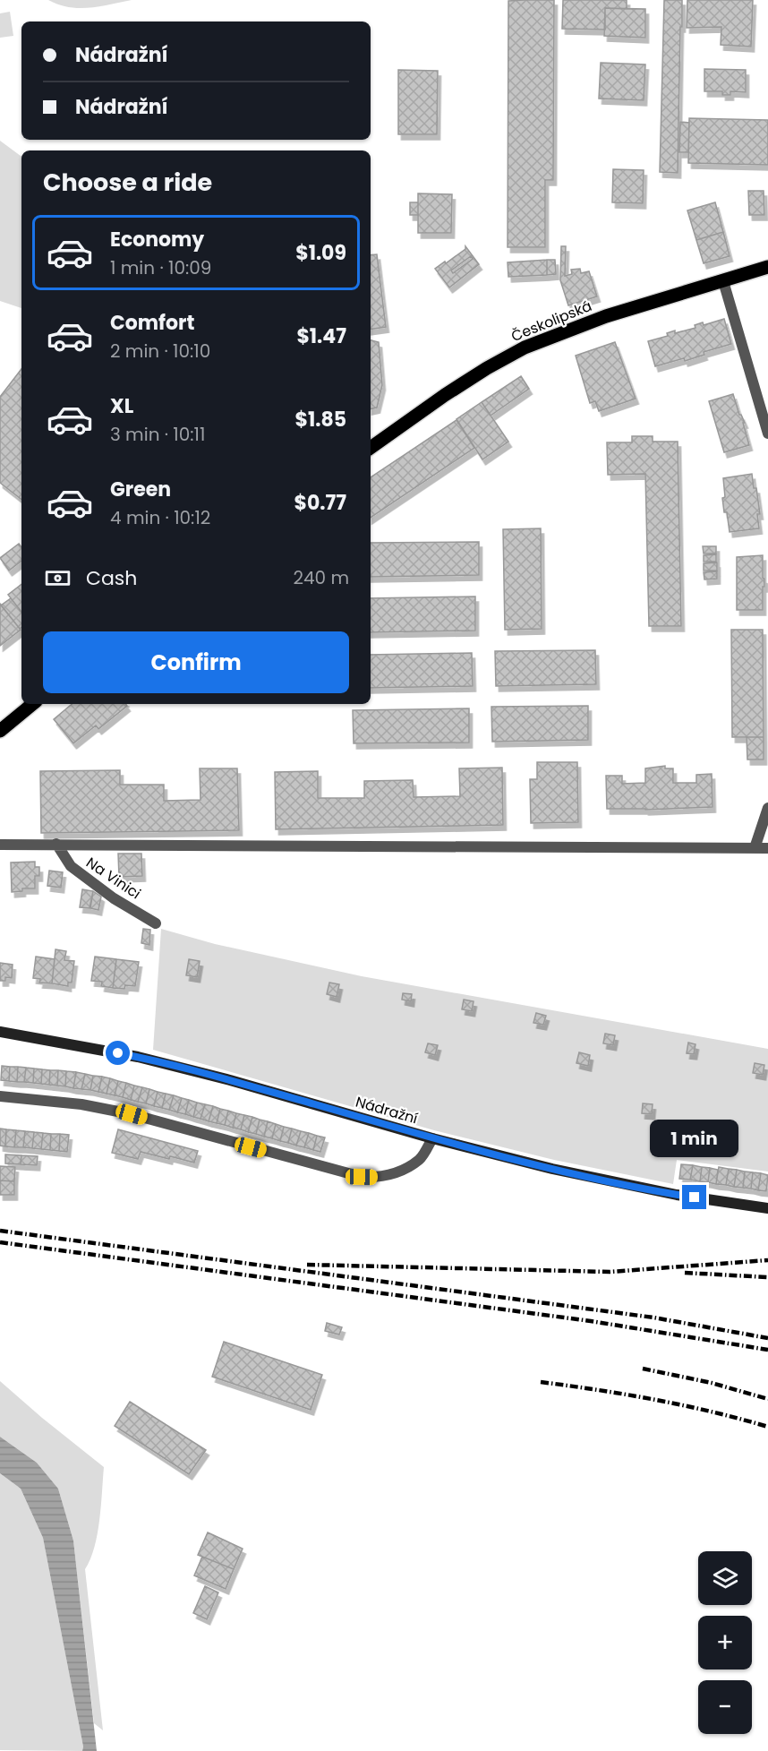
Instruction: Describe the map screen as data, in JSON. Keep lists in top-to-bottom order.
{
  "streets": {
    "main road": ["Českolipská", "Nádražní"],
    "street": ["Na Vinici"]
  },
  "page": {
    "banner": ["Nádražní", "Nádražní"],
    "heading": "Choose a ride",
    "list": [
      {
        "name": "Economy",
        "note": "1 min · 10:09",
        "value": "$1.09"
      },
      {
        "name": "Comfort",
        "note": "2 min · 10:10",
        "value": "$1.47"
      },
      {
        "name": "XL",
        "note": "3 min · 10:11",
        "value": "$1.85"
      },
      {
        "name": "Green",
        "note": "4 min · 10:12",
        "value": "$0.77"
      }
    ],
    "pay": ["Cash", "240 m"],
    "buttons": "Confirm",
    "bubble": "1 min",
    "map_buttons": ["+", "−"]
  }
}
